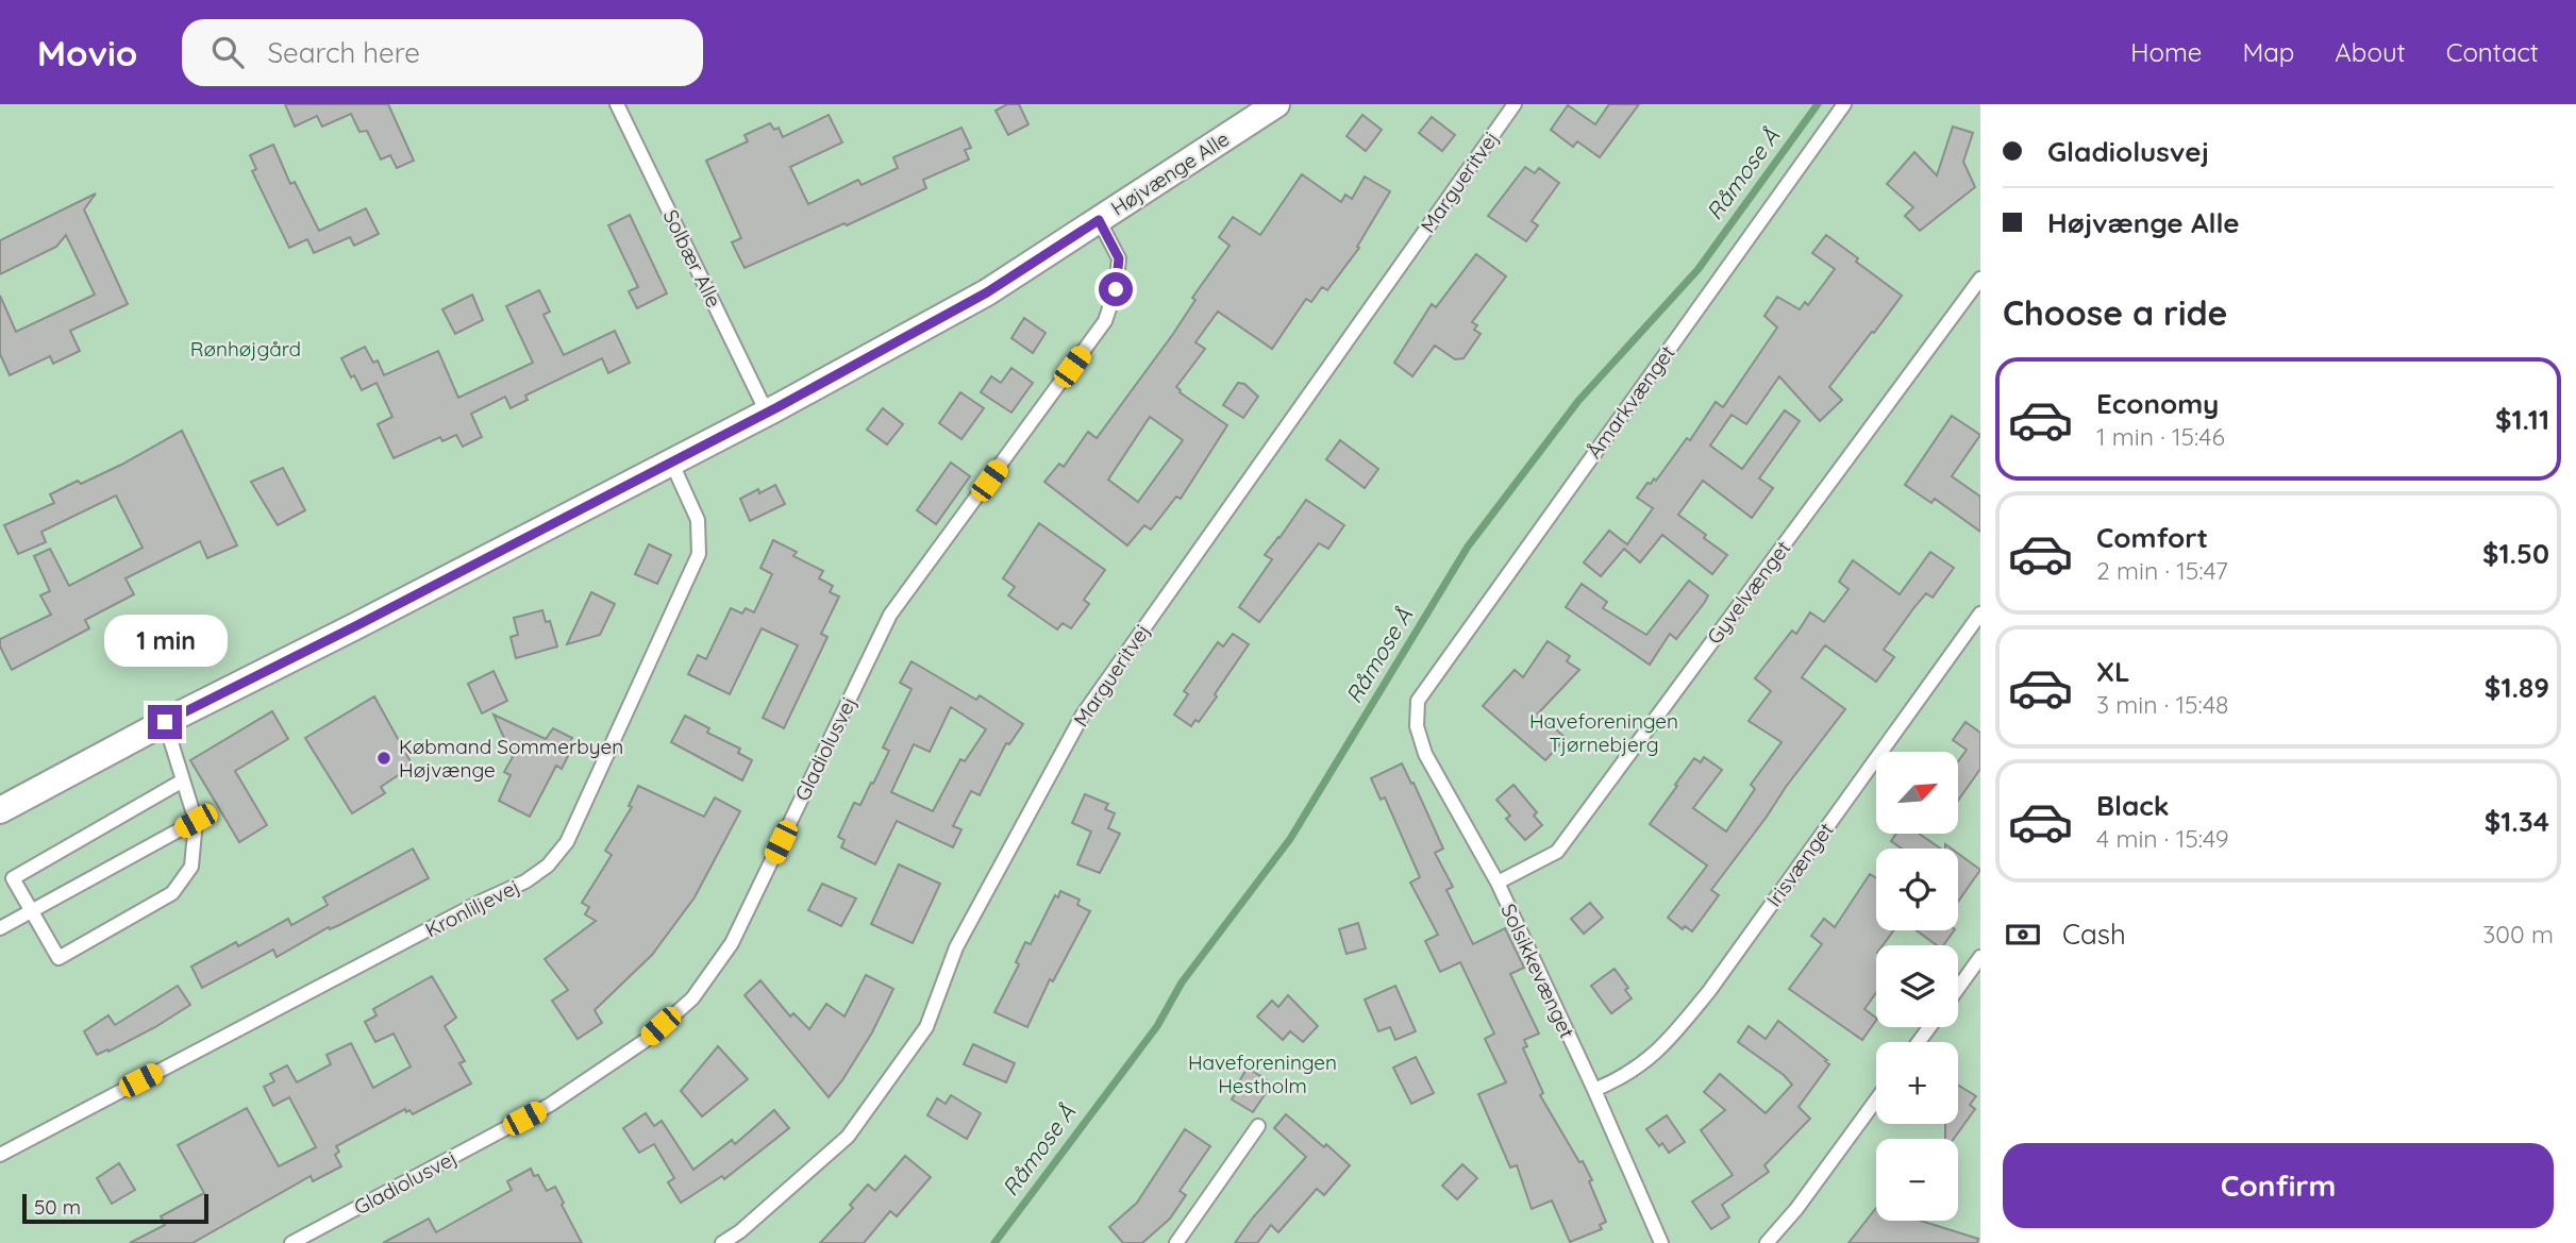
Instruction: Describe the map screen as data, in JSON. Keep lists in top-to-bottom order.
{
  "streets": {
    "street": ["Højvænge Alle"],
    "lane": [
      "Margueritvej",
      "Solbær Alle",
      "Åmarkvænget",
      "Gyvelvænget",
      "Gladiolusvej",
      "Irisvænget",
      "Kronliljevej",
      "Solsikkevænget"
    ]
  },
  "crossings": [
    ["Højvænge Alle", "Solbær Alle"],
    ["Højvænge Alle", "Gladiolusvej"],
    ["Højvænge Alle", "Kronliljevej"],
    ["Åmarkvænget", "Solsikkevænget"],
    ["Gyvelvænget", "Solsikkevænget"],
    ["Irisvænget", "Solsikkevænget"]
  ],
  "water": ["Råmose Å"],
  "parks": ["Rønhøjgård", "Haveforeningen Tjørnebjerg", "Haveforeningen Hestholm"],
  "places": ["Købmand Sommerbyen Højvænge"],
  "scale_bar": "50 m",
  "north": "top right",
  "page": {
    "header": "Movio",
    "search": "Search here",
    "nav": [
      "Home",
      "Map",
      "About",
      "Contact"
    ],
    "banner": ["Gladiolusvej", "Højvænge Alle"],
    "heading": "Choose a ride",
    "list": [
      {
        "name": "Economy",
        "note": "1 min · 15:46",
        "value": "$1.11"
      },
      {
        "name": "Comfort",
        "note": "2 min · 15:47",
        "value": "$1.50"
      },
      {
        "name": "XL",
        "note": "3 min · 15:48",
        "value": "$1.89"
      },
      {
        "name": "Black",
        "note": "4 min · 15:49",
        "value": "$1.34"
      }
    ],
    "bubble": "1 min",
    "map_buttons": ["+", "−"],
    "pay": ["Cash", "300 m"],
    "buttons": "Confirm",
    "scale": "50 m"
  }
}
